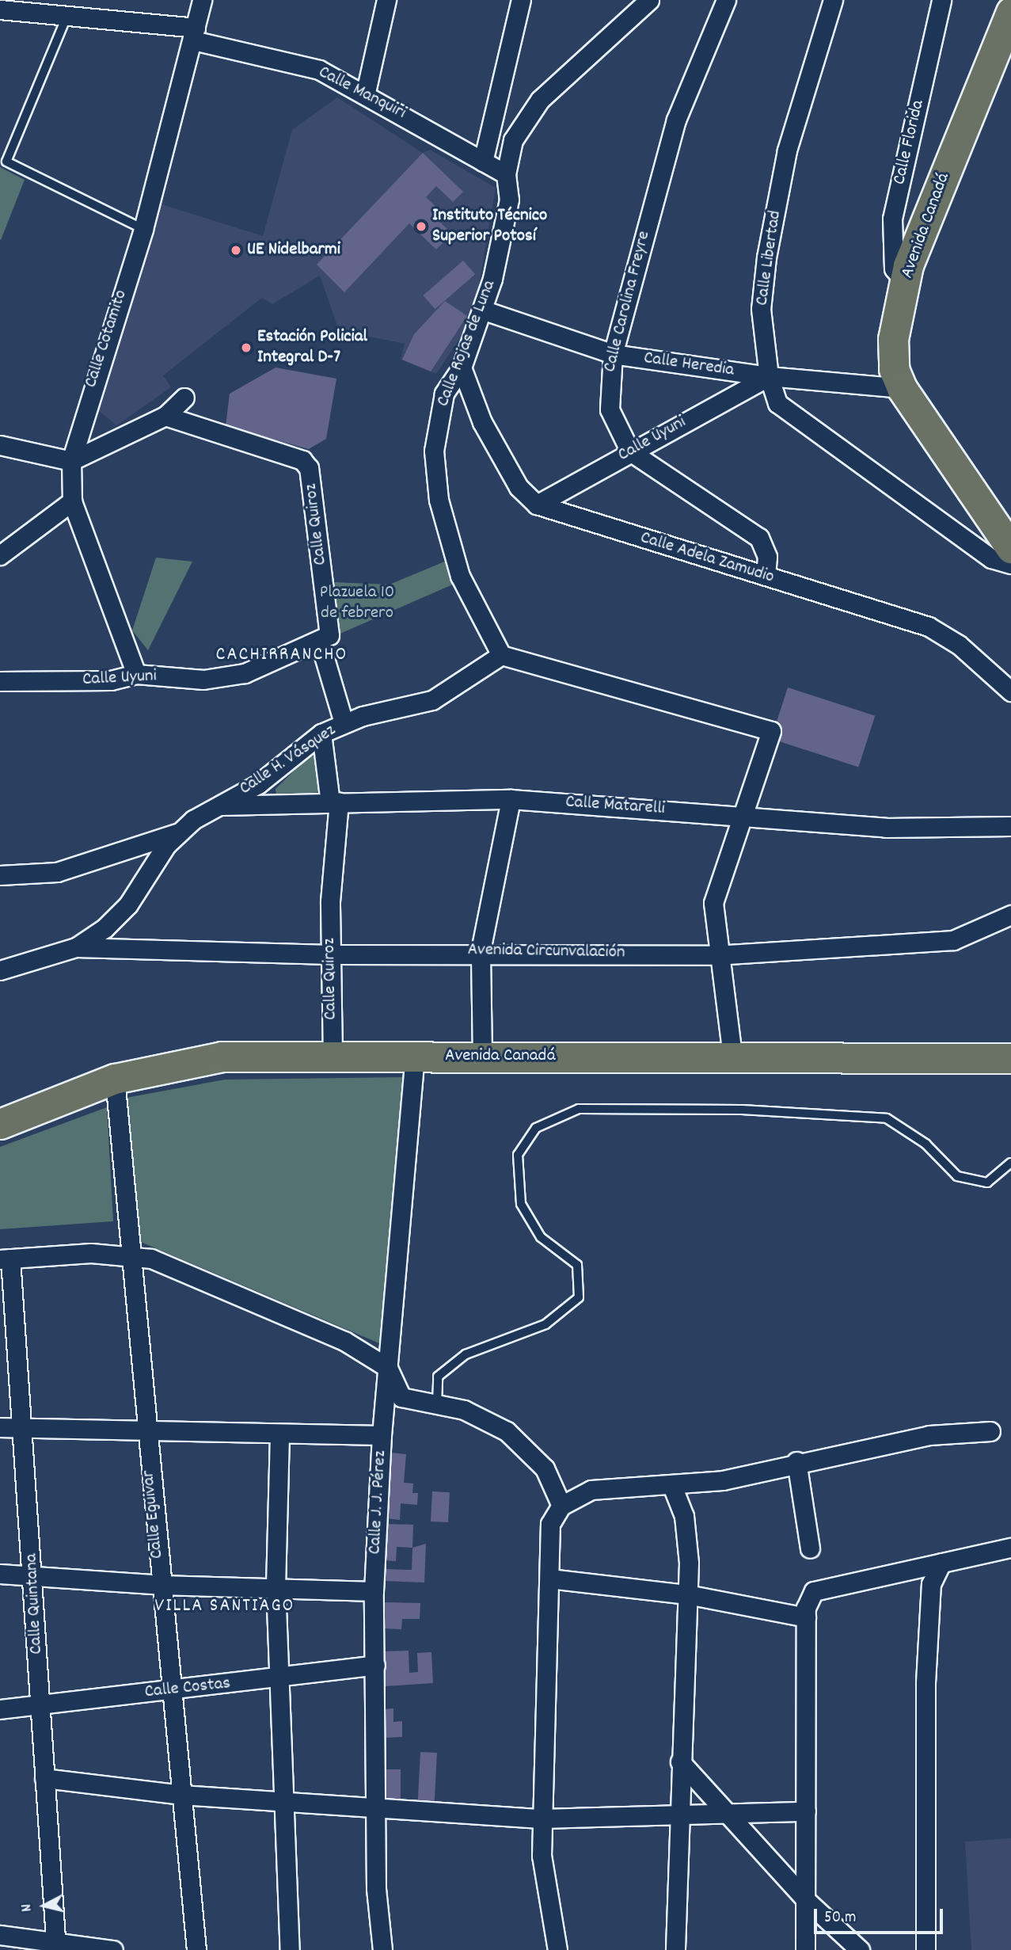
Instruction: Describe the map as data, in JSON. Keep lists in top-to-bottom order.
{
  "streets": {
    "highway": ["Avenida Canadá"],
    "street": [
      "Calle Manquiri",
      "Calle Florida",
      "Calle Libertad",
      "Calle Carolina Freyre",
      "Calle Cotamito",
      "Calle Rojas de Luna",
      "Calle Heredia",
      "Calle Uyuni",
      "Calle Quiroz",
      "Calle Adela Zamudio",
      "Calle H. Vásquez",
      "Calle Matarelli",
      "Avenida Circunvalación",
      "Calle J. J. Pérez",
      "Calle Eguivar",
      "Calle Quintana",
      "Calle Costas"
    ]
  },
  "crossings": [
    ["Calle Manquiri", "Calle Cotamito"],
    ["Calle Manquiri", "Calle Rojas de Luna"],
    ["Calle Florida", "Avenida Canadá"],
    ["Avenida Canadá", "Calle Heredia"],
    ["Avenida Canadá", "Calle Quiroz"],
    ["Avenida Canadá", "Calle J. J. Pérez"],
    ["Avenida Canadá", "Calle Eguivar"],
    ["Calle Libertad", "Calle Heredia"],
    ["Calle Libertad", "Calle Uyuni"],
    ["Calle Carolina Freyre", "Calle Heredia"],
    ["Calle Carolina Freyre", "Calle Uyuni"],
    ["Calle Cotamito", "Calle Uyuni"],
    ["Calle Rojas de Luna", "Calle Heredia"],
    ["Calle Rojas de Luna", "Calle Adela Zamudio"],
    ["Calle Rojas de Luna", "Calle H. Vásquez"],
    ["Calle Heredia", "Calle Uyuni"],
    ["Calle Uyuni", "Calle Quiroz"],
    ["Calle Uyuni", "Calle Adela Zamudio"],
    ["Calle Quiroz", "Calle H. Vásquez"],
    ["Calle Quiroz", "Calle Matarelli"],
    ["Calle Quiroz", "Avenida Circunvalación"],
    ["Calle H. Vásquez", "Calle Matarelli"],
    ["Calle H. Vásquez", "Avenida Circunvalación"],
    ["Calle J. J. Pérez", "Calle Costas"],
    ["Calle Eguivar", "Calle Costas"],
    ["Calle Quintana", "Calle Costas"]
  ],
  "districts": ["CACHIRRANCHO", "VILLA SANTIAGO"],
  "parks": ["Plazuela 10 de febrero"],
  "places": ["Instituto Técnico Superior Potosí", "UE Nidelbarmi", "Estación Policial Integral D-7"],
  "scale_bar": "50 m",
  "north": "left"
}
